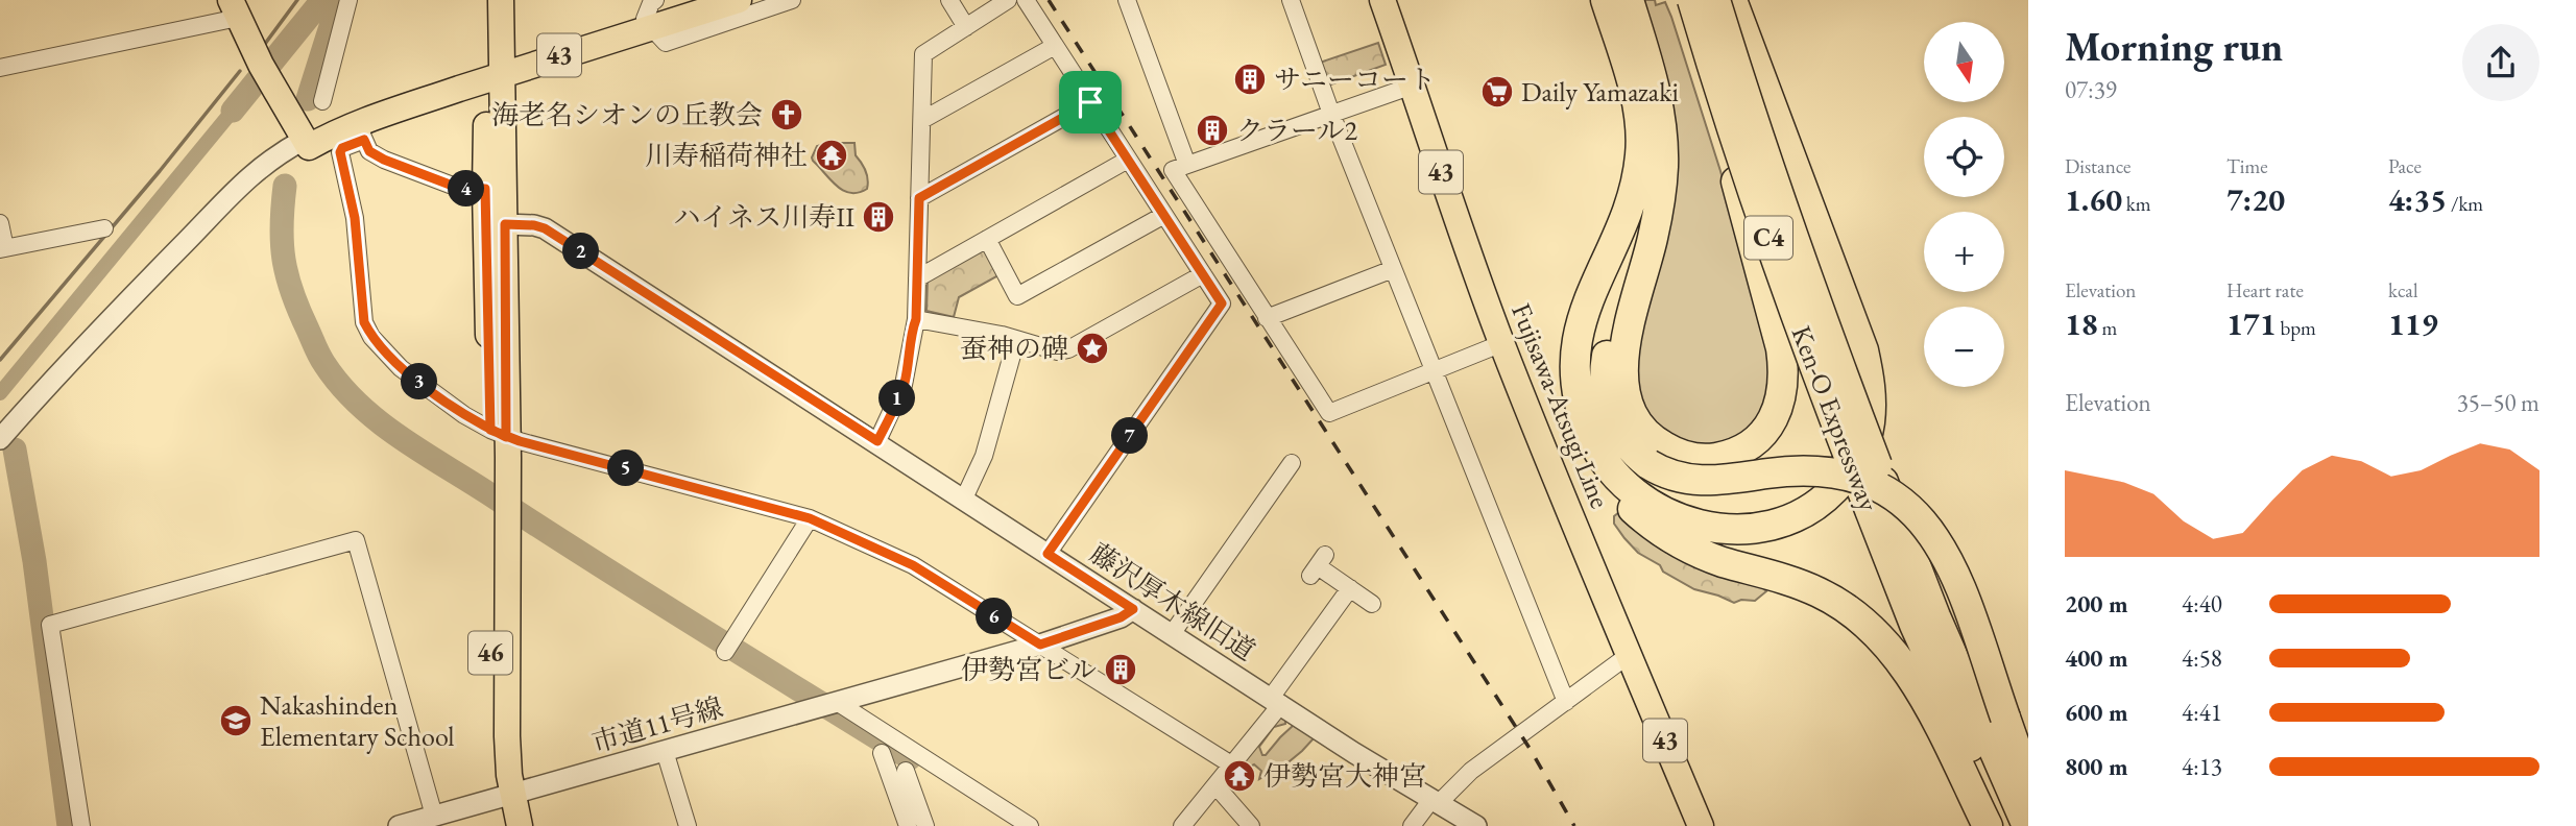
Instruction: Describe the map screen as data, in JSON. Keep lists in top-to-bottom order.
{
  "streets": {
    "highway": ["C4", "Ken-O Expressway"],
    "main road": ["43", "Fujisawa-Atsugi Line", "46"],
    "street": ["藤沢厚木線旧道", "市道11号線"]
  },
  "crossings": [
    ["43", "46"],
    ["藤沢厚木線旧道", "46"],
    ["藤沢厚木線旧道", "市道11号線"],
    ["46", "市道11号線"]
  ],
  "places": {
    "building": [
      "サニーコート",
      "クラール2",
      "ハイネス川寿II",
      "伊勢宮ビル"
    ],
    "supermarket": ["Daily Yamazaki"],
    "church": ["海老名シオンの丘教会"],
    "temple": ["川寿稲荷神社", "伊勢宮大神宮"],
    "place": ["蚕神の碑"],
    "school or university": ["Nakashinden Elementary School"]
  },
  "north": "bottom",
  "page": {
    "heading": ["Morning run", "07:39"],
    "map_buttons": ["+", "−"],
    "stats": [
      ["Distance", "1.60 km"],
      ["Time", "7:20"],
      ["Pace", "4:35 /km"],
      ["Elevation", "18 m"],
      ["Heart rate", "171 bpm"],
      ["kcal", "119"]
    ],
    "pins": [
      "4",
      "2",
      "3",
      "1",
      "7",
      "5",
      "6"
    ],
    "chart": ["Elevation", "35–50 m"],
    "list": [
      {
        "name": "200 m",
        "note": "4:40"
      },
      {
        "name": "400 m",
        "note": "4:58"
      },
      {
        "name": "600 m",
        "note": "4:41"
      },
      {
        "name": "800 m",
        "note": "4:13"
      }
    ]
  }
}
